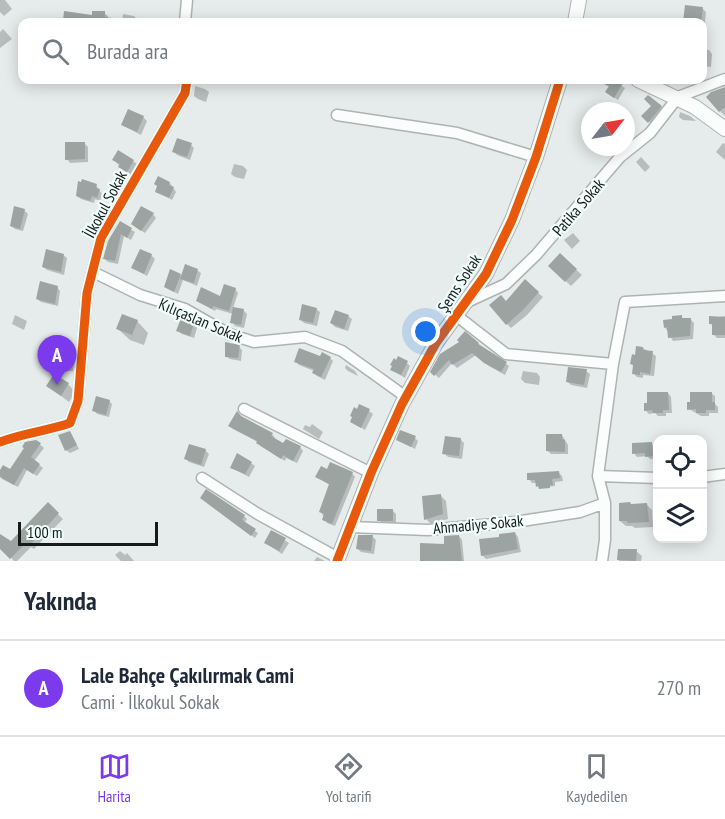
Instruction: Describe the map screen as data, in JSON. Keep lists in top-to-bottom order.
{
  "streets": {
    "street": [
      "İlkokul Sokak",
      "Patika Sokak",
      "Şems Sokak",
      "Kılıçaslan Sokak",
      "Ahmadiye Sokak"
    ]
  },
  "crossings": [
    ["İlkokul Sokak", "Kılıçaslan Sokak"],
    ["Patika Sokak", "Şems Sokak"],
    ["Şems Sokak", "Kılıçaslan Sokak"],
    ["Şems Sokak", "Ahmadiye Sokak"]
  ],
  "scale_bar": "100 m",
  "north": "top right",
  "page": {
    "search": "Burada ara",
    "pins": "A",
    "scale": "100 m",
    "heading": "Yakında",
    "list": [
      {
        "mark": "A",
        "name": "Lale Bahçe Çakılırmak Cami",
        "note": "Cami · İlkokul Sokak",
        "value": "270 m"
      }
    ],
    "nav": ["Harita", "Yol tarifi", "Kaydedilen"]
  }
}
